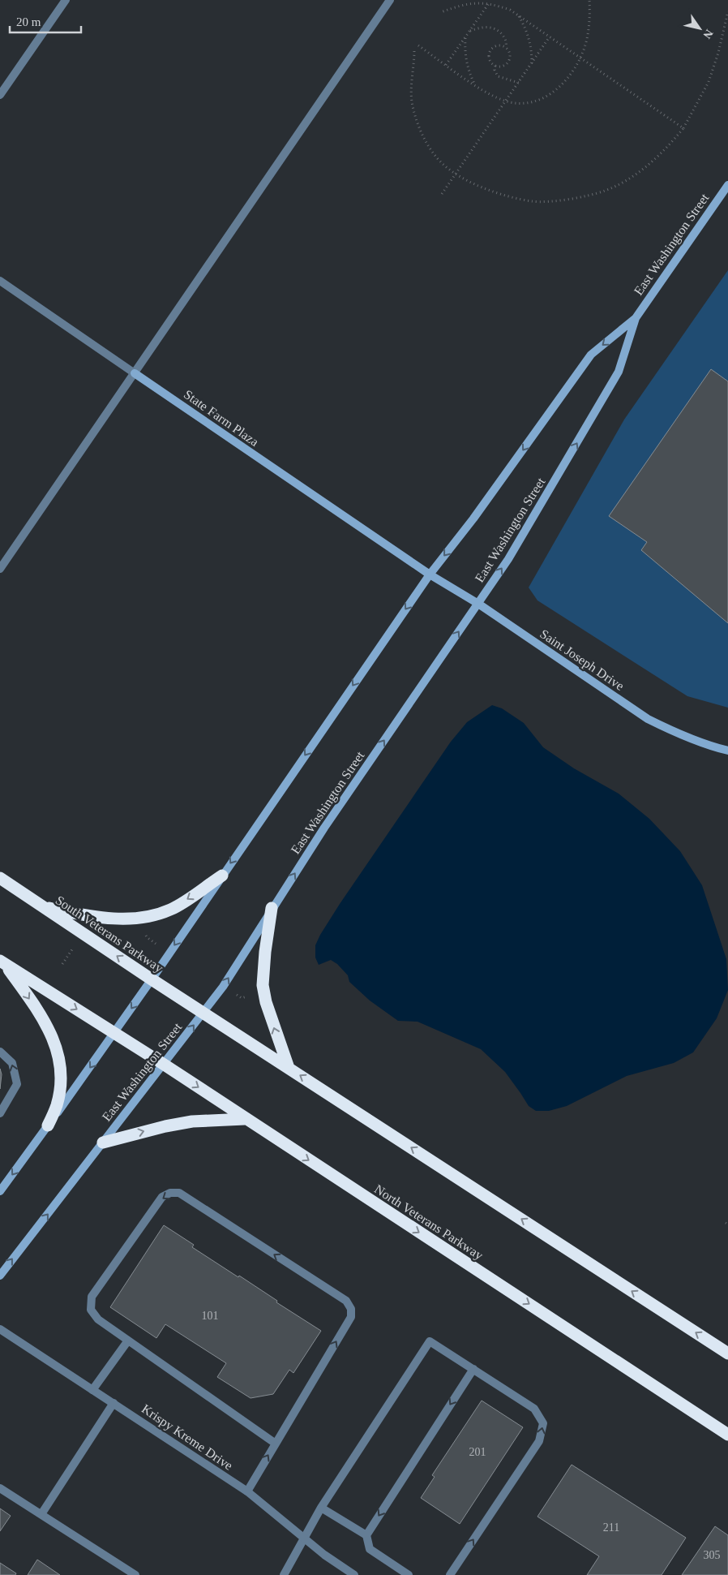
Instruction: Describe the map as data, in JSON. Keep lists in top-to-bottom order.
{
  "streets": {
    "highway": ["South Veterans Parkway", "North Veterans Parkway"],
    "main road": ["East Washington Street", "State Farm Plaza", "Saint Joseph Drive"],
    "street": ["Krispy Kreme Drive"]
  },
  "crossings": [
    ["East Washington Street", "State Farm Plaza"],
    ["East Washington Street", "Saint Joseph Drive"],
    ["East Washington Street", "South Veterans Parkway"],
    ["East Washington Street", "North Veterans Parkway"],
    ["State Farm Plaza", "Saint Joseph Drive"]
  ],
  "house_numbers": [
    "101",
    "201",
    "211",
    "305"
  ],
  "scale_bar": "20 m",
  "north": "bottom right"
}
